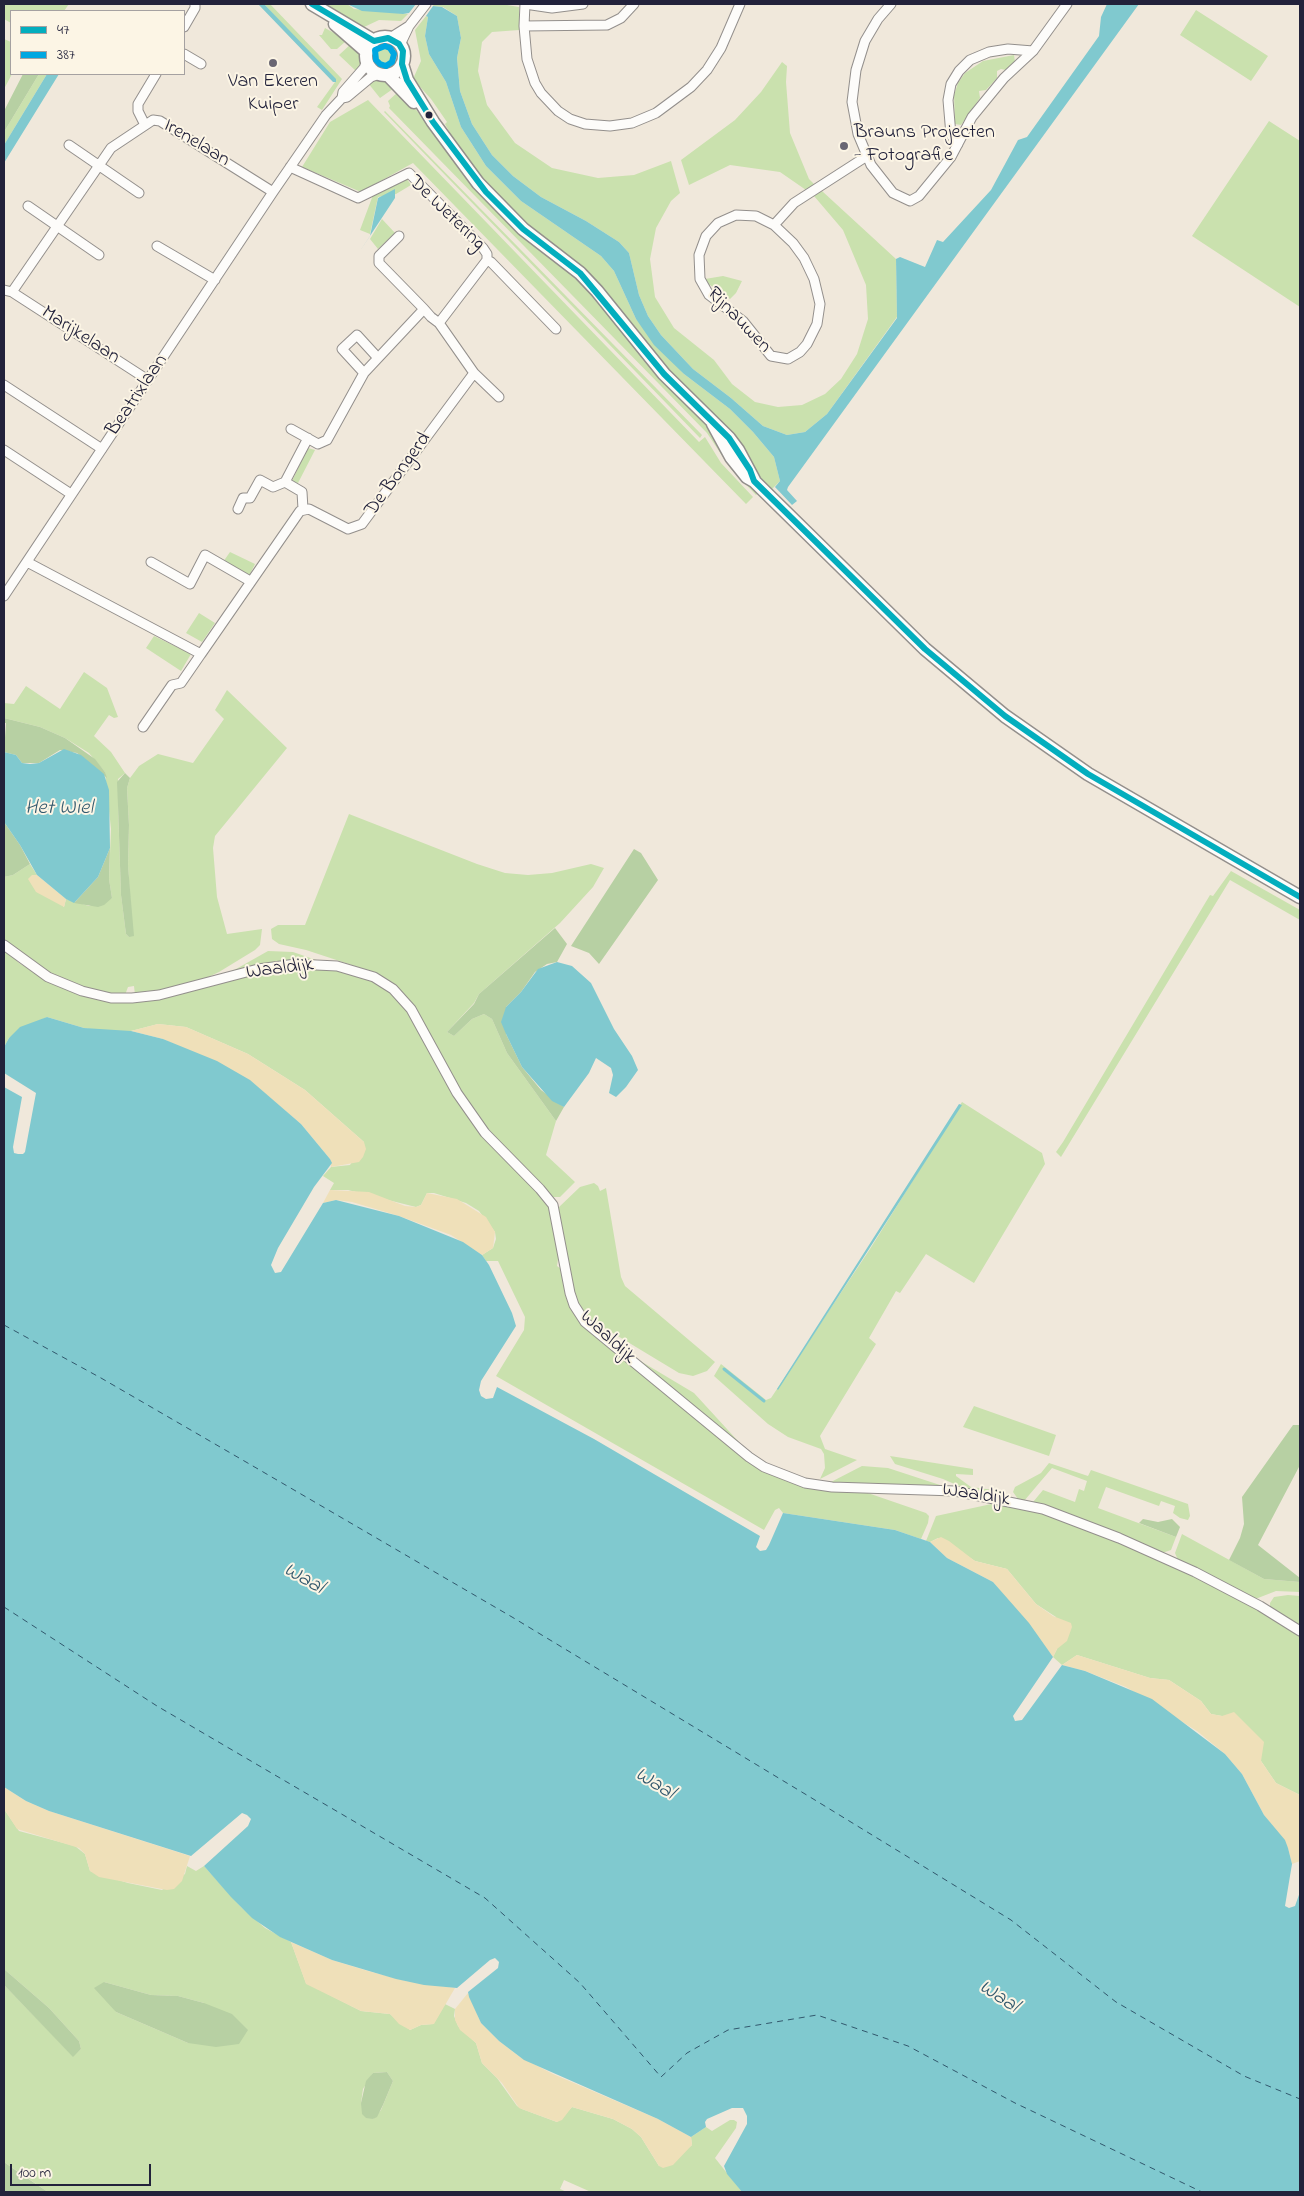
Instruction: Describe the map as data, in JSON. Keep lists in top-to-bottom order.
{
  "streets": {
    "street": [
      "Irenelaan",
      "De Wetering",
      "Rijnauwen",
      "Marijkelaan",
      "Beatrixlaan",
      "De Bongerd",
      "Waaldijk"
    ]
  },
  "crossings": [
    ["Irenelaan", "Marijkelaan"],
    ["Irenelaan", "Beatrixlaan"],
    ["De Wetering", "Beatrixlaan"],
    ["Marijkelaan", "Beatrixlaan"]
  ],
  "water": ["Het Wiel", "Waal"],
  "places": ["Van Ekeren Kuiper", "Brauns Projecten - Fotografie"],
  "lines": ["transit line 47", "transit line 387"],
  "legend": ["47", "387"],
  "scale_bar": "100 m"
}
